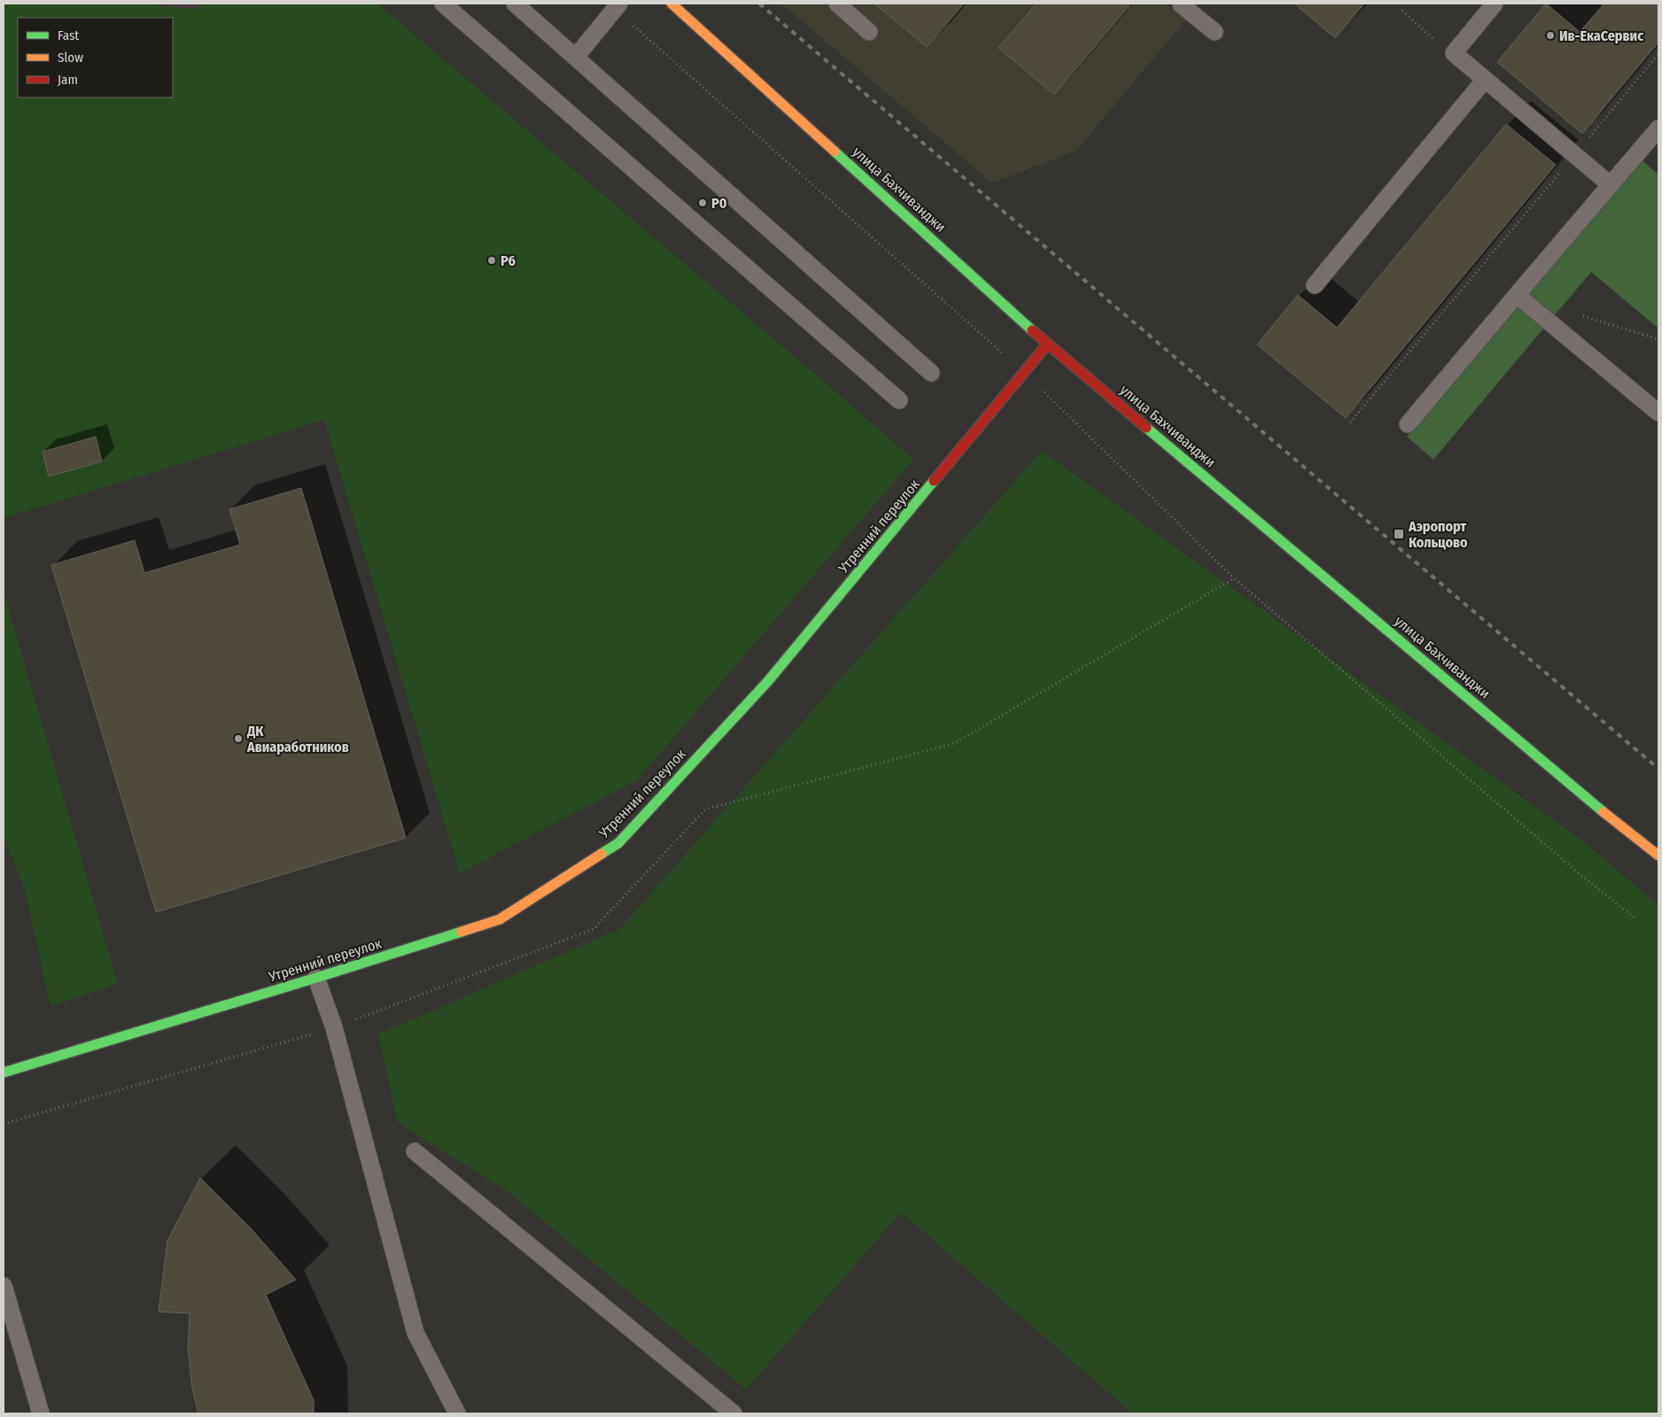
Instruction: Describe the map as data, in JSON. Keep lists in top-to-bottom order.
{
  "streets": {
    "main road": ["улица Бахчиванджи", "Утренний переулок"]
  },
  "crossings": [
    ["улица Бахчиванджи", "Утренний переулок"]
  ],
  "places": {
    "other": [
      "Ив-ЕкаСервис",
      "P0",
      "P6",
      "ДК Авиаработников"
    ],
    "transit": ["Аэропорт Кольцово"]
  },
  "legend": ["Fast", "Slow", "Jam"]
}
